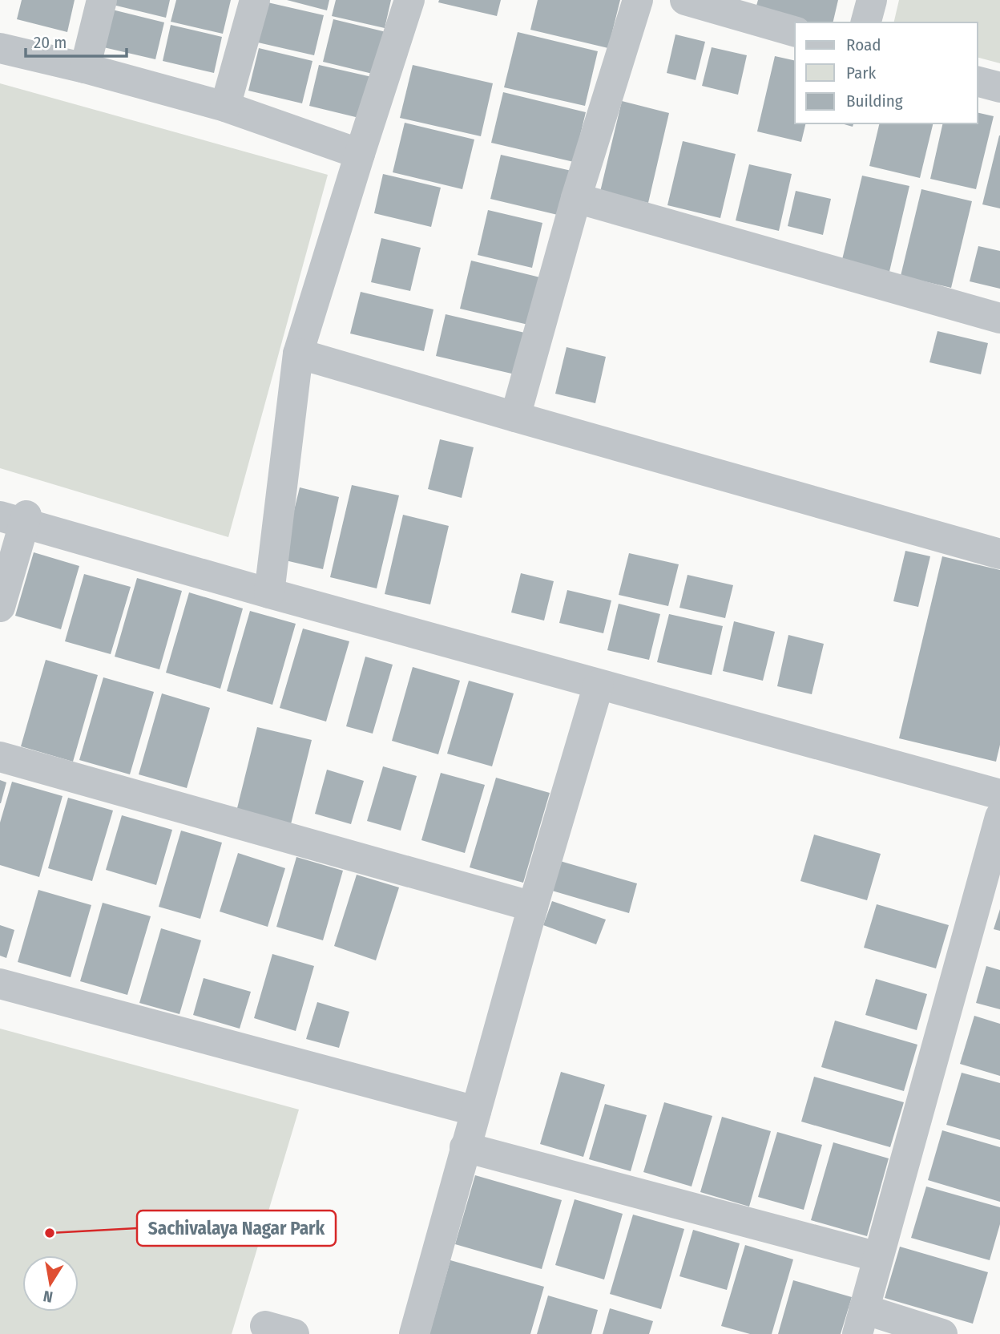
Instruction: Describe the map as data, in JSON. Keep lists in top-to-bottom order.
{
  "places": ["Sachivalaya Nagar Park"],
  "legend": ["Road", "Park", "Building"],
  "scale_bar": "20 m",
  "north": "bottom"
}
